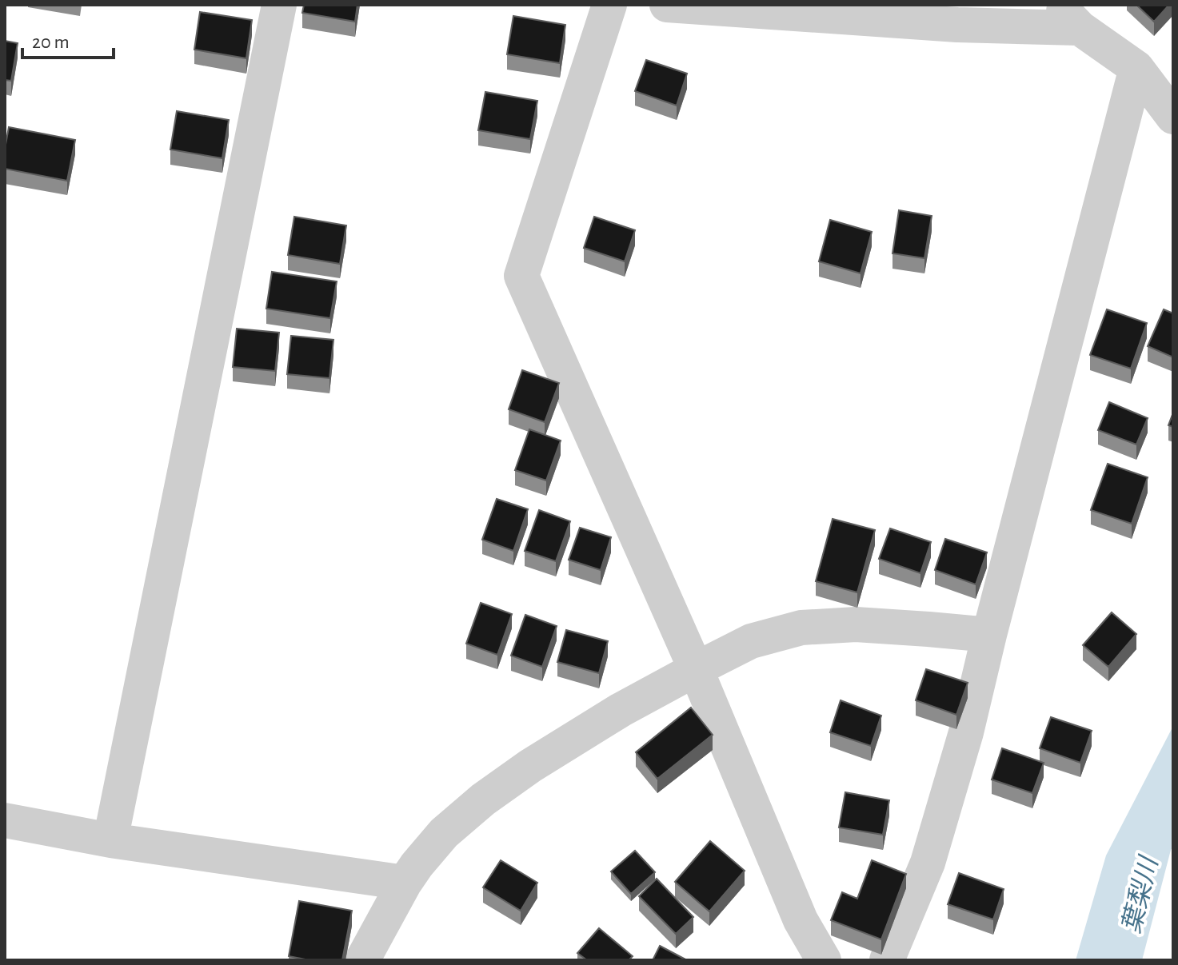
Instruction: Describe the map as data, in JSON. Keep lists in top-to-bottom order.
{
  "water": ["葉梨川"],
  "scale_bar": "20 m"
}
